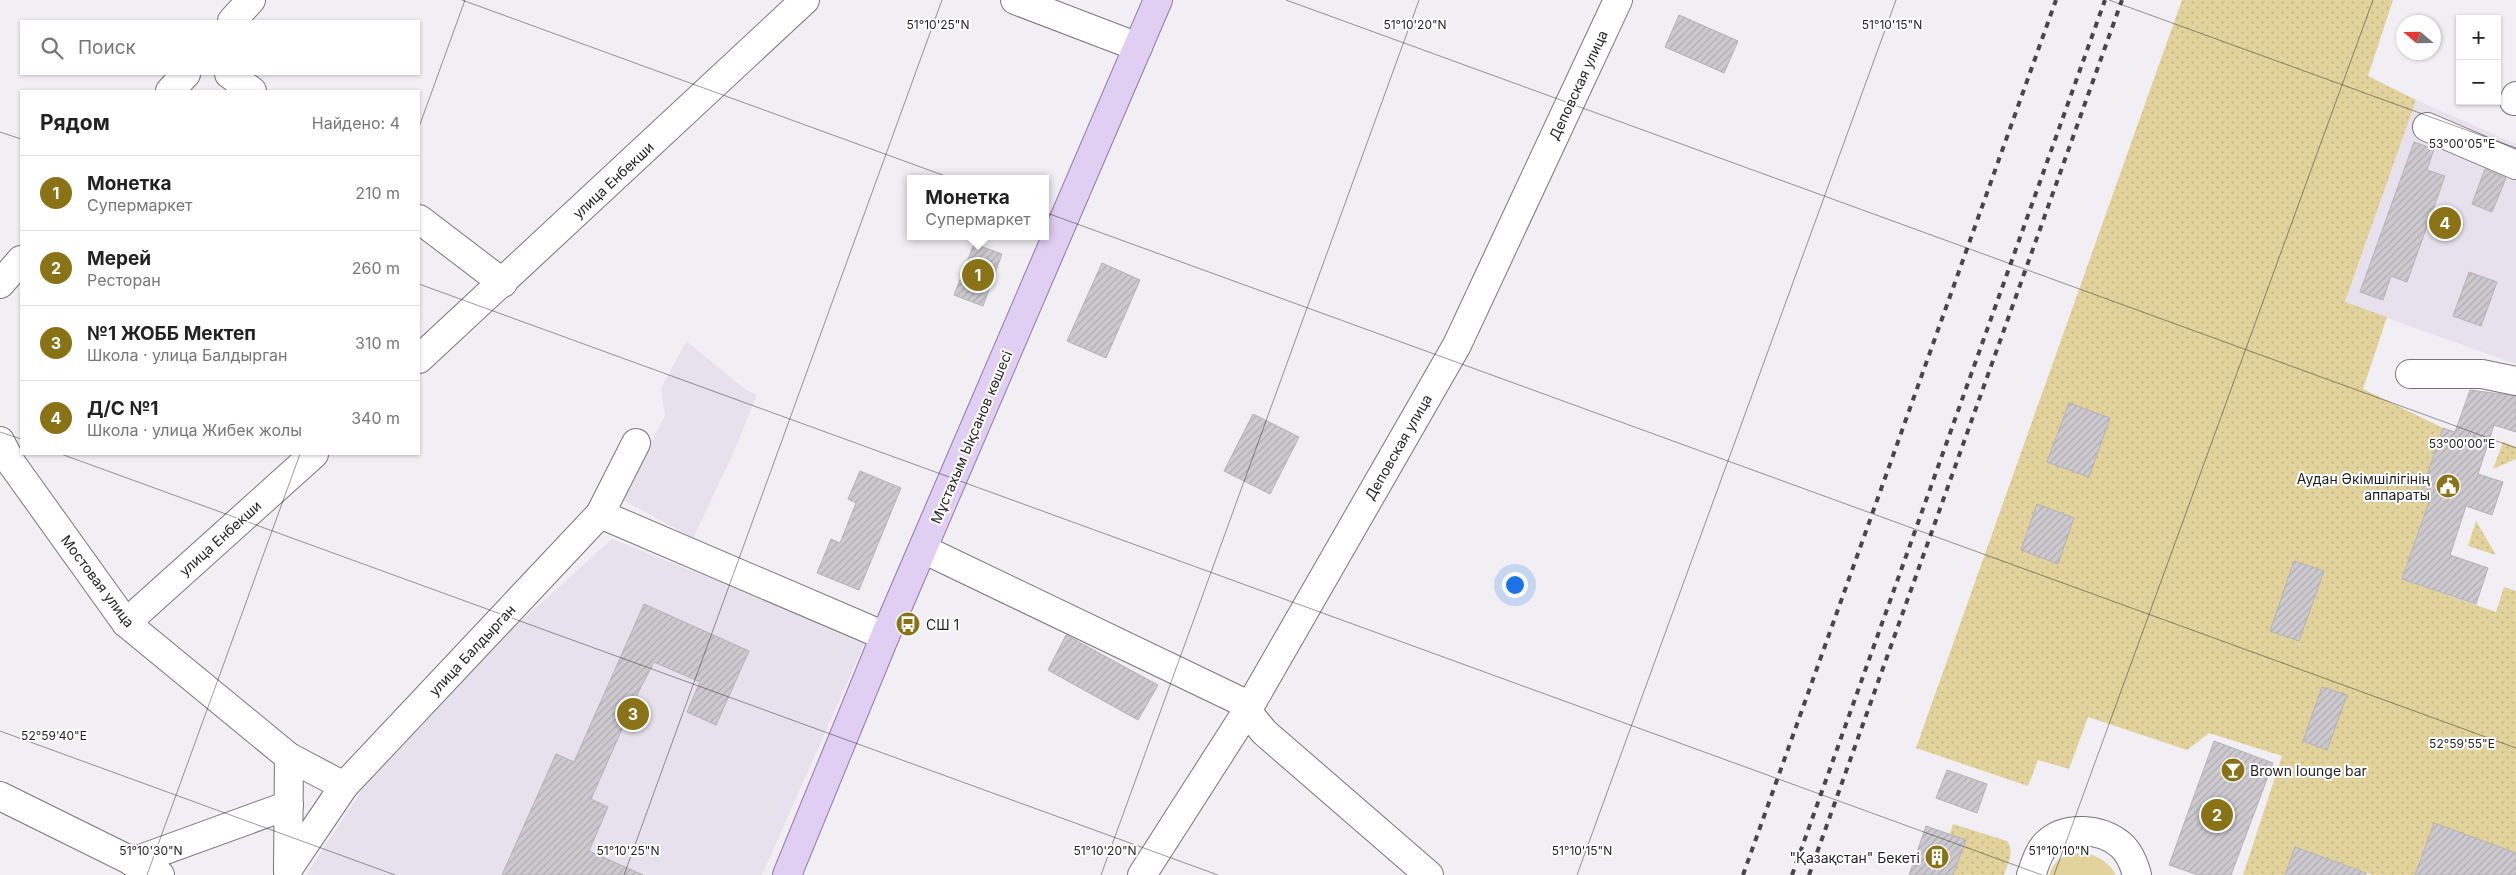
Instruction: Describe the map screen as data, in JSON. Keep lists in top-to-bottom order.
{
  "streets": {
    "main road": ["Мұстахым Ықсанов көшесі"],
    "street": [
      "Деповская улица",
      "улица Енбекши",
      "Мостовая улица",
      "улица Балдырган"
    ]
  },
  "crossings": [
    ["улица Енбекши", "Мостовая улица"],
    ["Мостовая улица", "улица Балдырган"]
  ],
  "places": {
    "public building": ["Аудан Әкімшілігінің аппараты"],
    "bus stop": ["СШ 1"],
    "bar": ["Brown lounge bar"],
    "building": ["\"Қазақстан\" Бекеті"]
  },
  "north": "left",
  "page": {
    "map_buttons": ["+", "−"],
    "search": "Поиск",
    "heading": ["Рядом", "Найдено: 4"],
    "list": [
      {
        "mark": "1",
        "name": "Монетка",
        "note": "Супермаркет",
        "value": "210 m"
      },
      {
        "mark": "2",
        "name": "Мерей",
        "note": "Ресторан",
        "value": "260 m"
      },
      {
        "mark": "3",
        "name": "№1 ЖОББ Мектеп",
        "note": "Школа · улица Балдырган",
        "value": "310 m"
      },
      {
        "mark": "4",
        "name": "Д/С №1",
        "note": "Школа · улица Жибек жолы",
        "value": "340 m"
      }
    ],
    "popup": ["Монетка", "Супермаркет"],
    "pins": [
      "4",
      "1",
      "3",
      "2"
    ]
  },
  "coordinates": [
    "51°10'25\"N",
    "51°10'20\"N",
    "51°10'15\"N",
    "53°00'05\"E",
    "53°00'00\"E",
    "52°59'40\"E",
    "52°59'55\"E",
    "51°10'30\"N",
    "51°10'10\"N"
  ]
}
